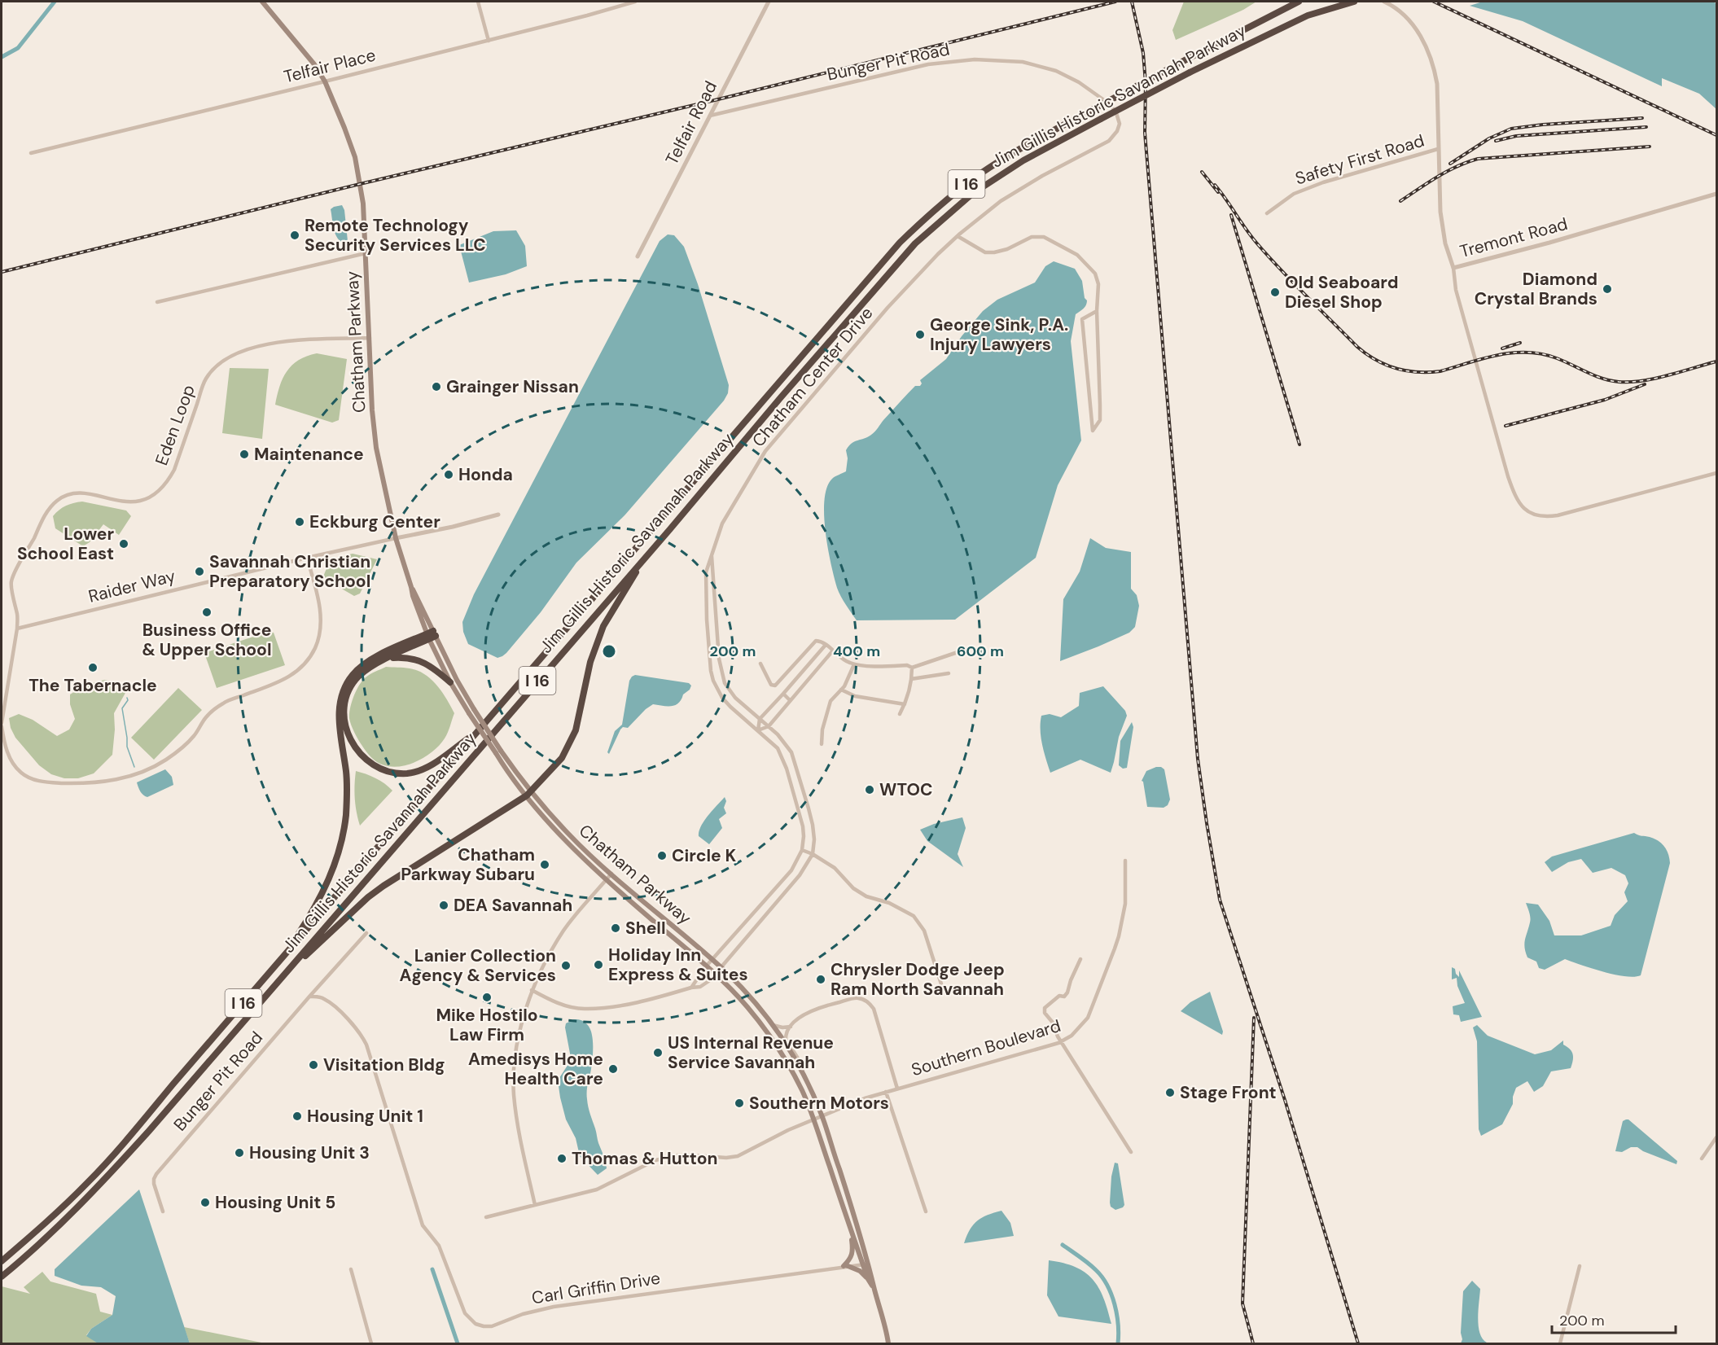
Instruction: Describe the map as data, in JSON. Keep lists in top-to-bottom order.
{
  "streets": {
    "highway": ["Jim Gillis Historic Savannah Parkway", "I 16"],
    "main road": ["Chatham Parkway"],
    "street": [
      "Bunger Pit Road",
      "Telfair Place",
      "Telfair Road",
      "Safety First Road",
      "Tremont Road",
      "Chatham Center Drive",
      "Eden Loop",
      "Raider Way",
      "Southern Boulevard",
      "Carl Griffin Drive"
    ]
  },
  "crossings": [
    ["Bunger Pit Road", "Telfair Road"],
    ["Bunger Pit Road", "Chatham Center Drive"],
    ["Bunger Pit Road", "Carl Griffin Drive"],
    ["Telfair Place", "Chatham Parkway"],
    ["Safety First Road", "Tremont Road"],
    ["Chatham Parkway", "Chatham Center Drive"],
    ["Chatham Parkway", "Eden Loop"],
    ["Chatham Parkway", "Raider Way"],
    ["Chatham Parkway", "Southern Boulevard"],
    ["Chatham Parkway", "Carl Griffin Drive"],
    ["Eden Loop", "Raider Way"]
  ],
  "places": [
    "Remote Technology Security Services LLC",
    "Diamond Crystal Brands",
    "Old Seaboard Diesel Shop",
    "George Sink, P.A. Injury Lawyers",
    "Grainger Nissan",
    "Maintenance",
    "Honda",
    "Eckburg Center",
    "Lower School East",
    "Savannah Christian Preparatory School",
    "Business Office & Upper School",
    "The Tabernacle",
    "WTOC",
    "Circle K",
    "Chatham Parkway Subaru",
    "DEA Savannah",
    "Shell",
    "Holiday Inn Express & Suites",
    "Lanier Collection Agency & Services",
    "Chrysler Dodge Jeep Ram North Savannah",
    "Mike Hostilo Law Firm",
    "US Internal Revenue Service Savannah",
    "Visitation Bldg",
    "Amedisys Home Health Care",
    "Stage Front",
    "Southern Motors",
    "Housing Unit 1",
    "Housing Unit 3",
    "Thomas & Hutton",
    "Housing Unit 5"
  ],
  "scale_bar": "200 m",
  "rings": ["200 m", "400 m", "600 m"]
}
